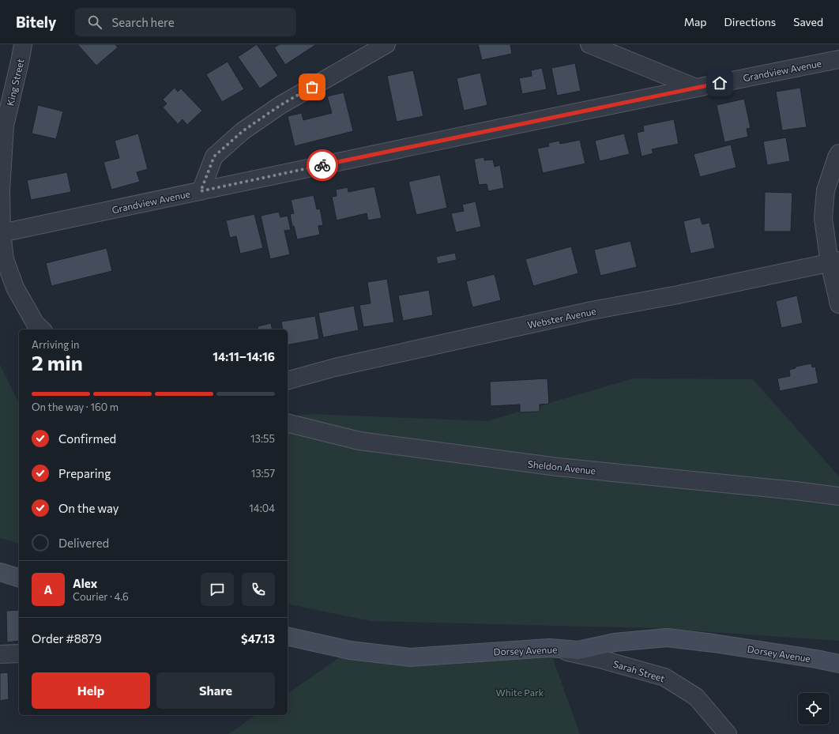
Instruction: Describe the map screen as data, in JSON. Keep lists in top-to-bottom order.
{
  "streets": {
    "street": [
      "Grandview Avenue",
      "King Street",
      "Webster Avenue",
      "Sheldon Avenue",
      "Dorsey Avenue",
      "Sarah Street"
    ]
  },
  "crossings": [
    ["Grandview Avenue", "King Street"],
    ["Dorsey Avenue", "Sarah Street"]
  ],
  "parks": ["White Park"],
  "page": {
    "header": "Bitely",
    "search": "Search here",
    "nav": ["Map", "Directions", "Saved"],
    "heading": ["2 min", "Arriving in", "14:11–14:16"],
    "panel": [
      "Alex",
      "Courier · 4.6",
      "Order #8879",
      "$47.13"
    ],
    "bar": "On the way · 160 m",
    "list": [
      ["Confirmed", "13:55"],
      ["Preparing", "13:57"],
      ["On the way", "14:04"],
      "Delivered"
    ],
    "round": "A",
    "buttons": ["Help", "Share"]
  }
}
